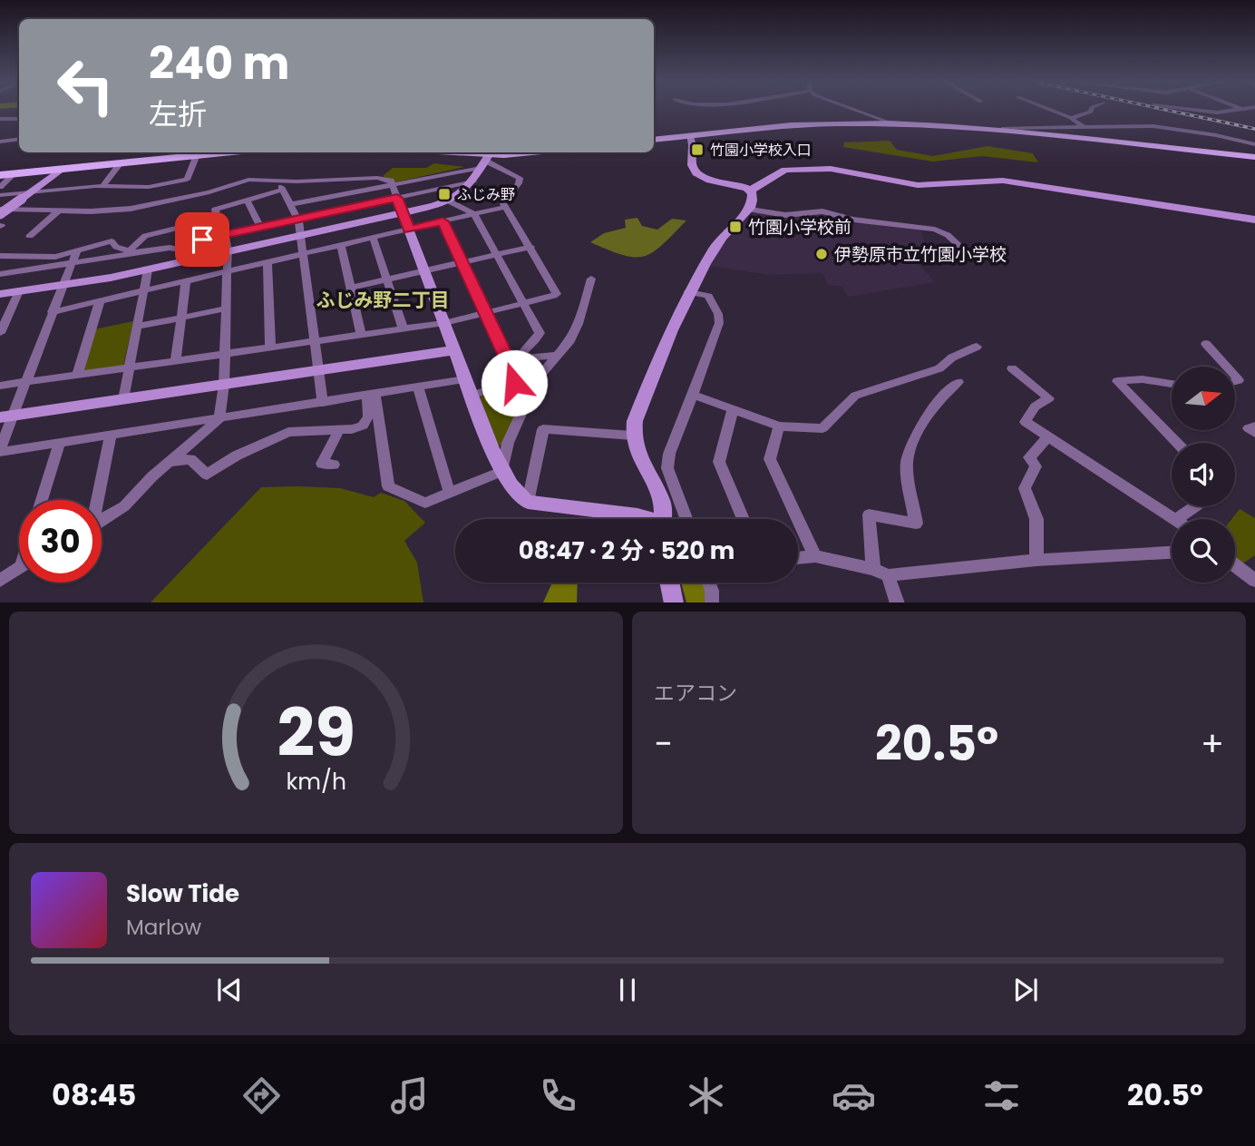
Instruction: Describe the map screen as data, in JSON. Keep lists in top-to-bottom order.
{
  "districts": ["ふじみ野二丁目"],
  "places": {
    "transit": ["竹園小学校入口", "ふじみ野", "竹園小学校前"],
    "other": ["伊勢原市立竹園小学校"]
  },
  "north": "right",
  "page": {
    "turn": ["240 m", "左折"],
    "limit": "30",
    "trip": "08:47 · 2 分 · 520 m",
    "tile": "エアコン",
    "heat": ["−", "20.5°", "+"],
    "song": ["Slow Tide", "Marlow"],
    "tabs": ["08:45", "20.5°"],
    "gauge": ["29", "km/h"]
  }
}
